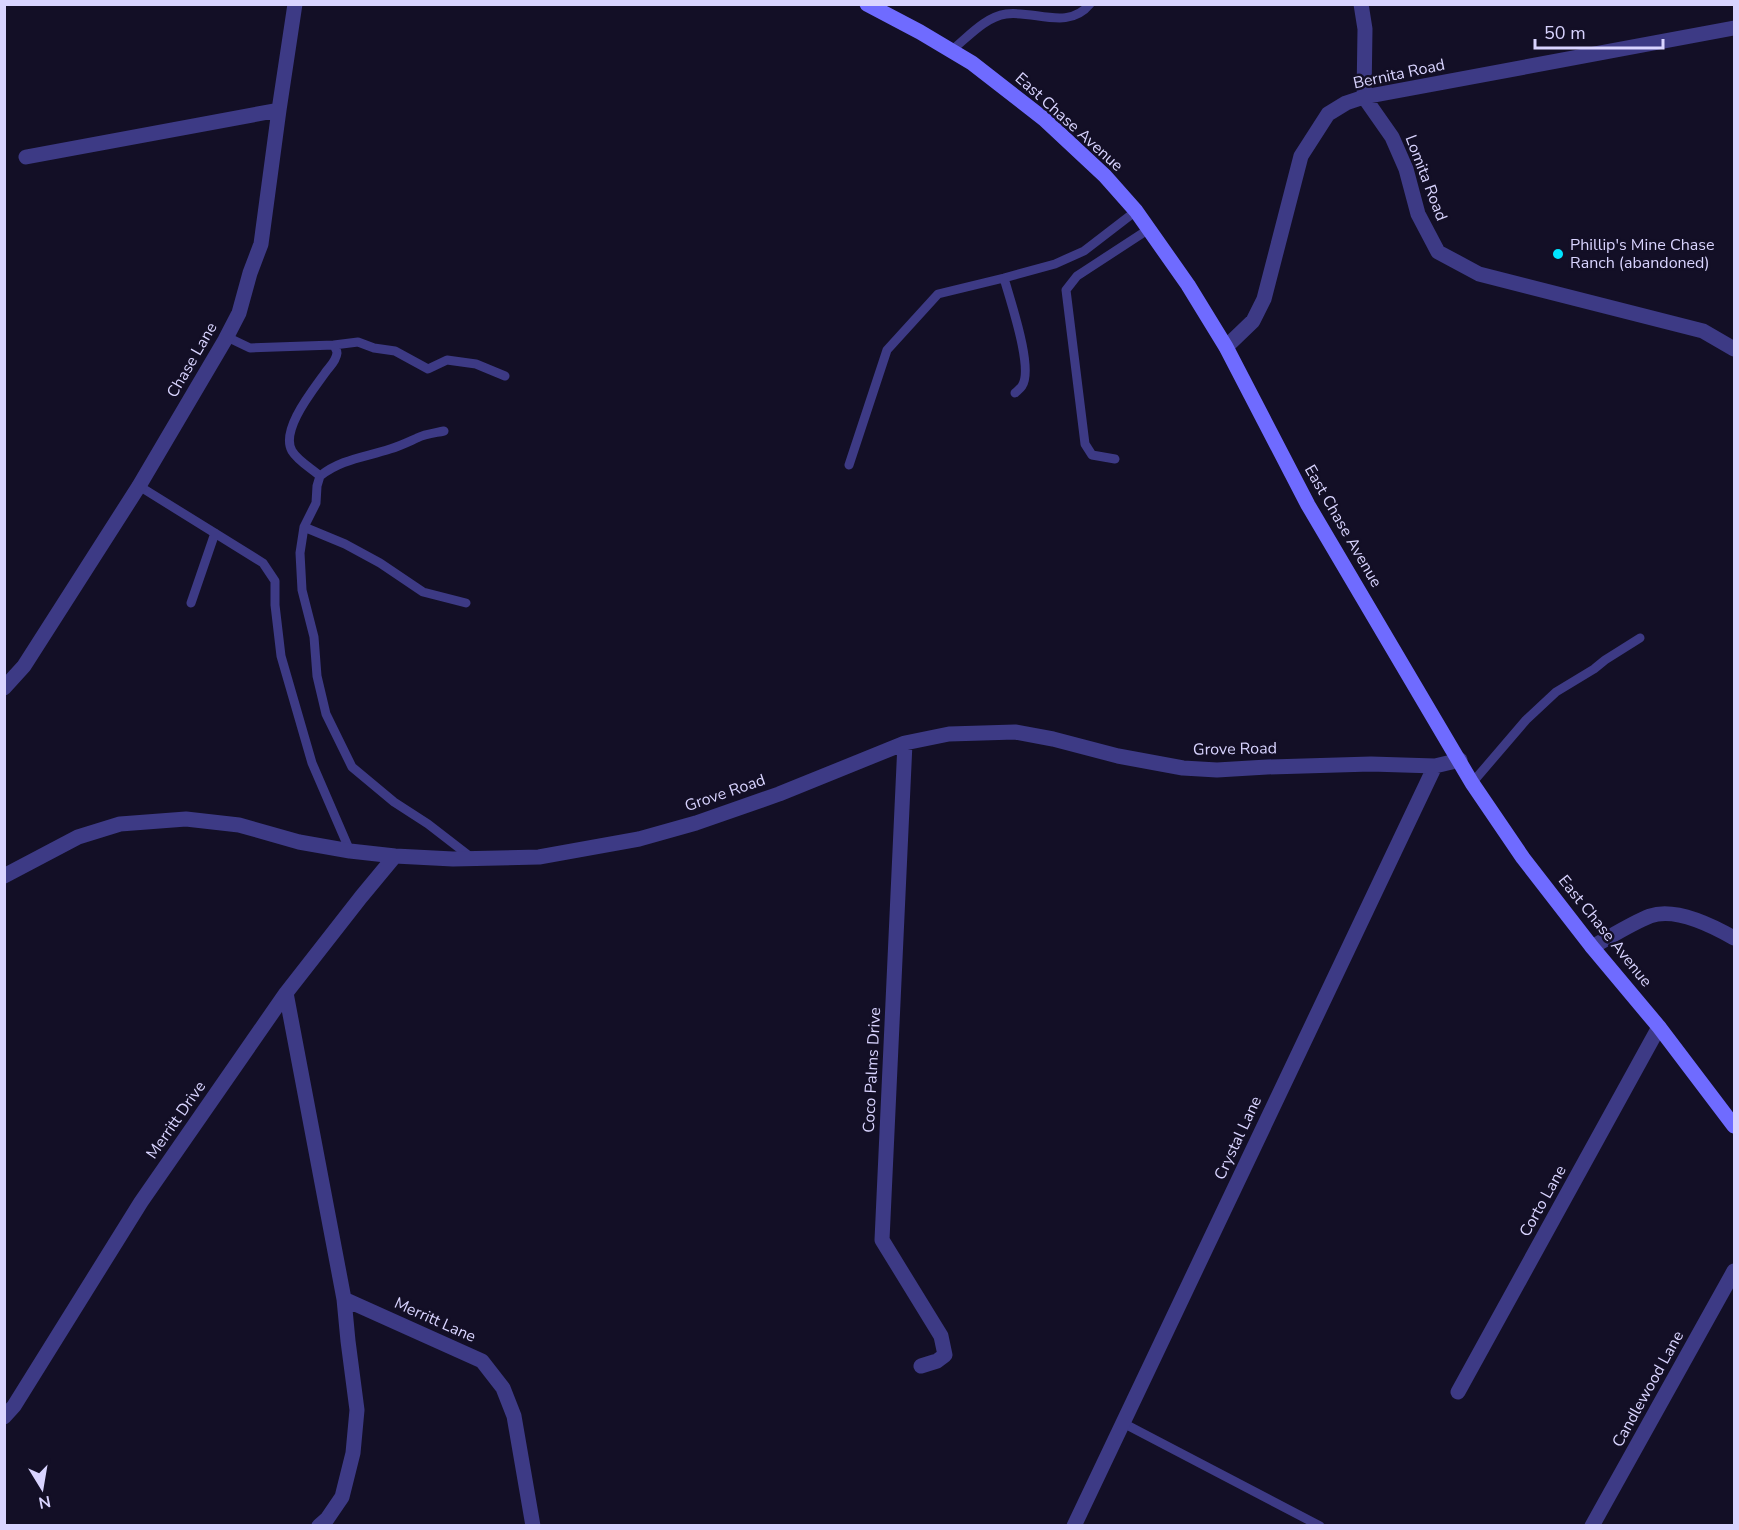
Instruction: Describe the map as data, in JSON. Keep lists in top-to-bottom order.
{
  "streets": {
    "main road": ["East Chase Avenue"],
    "street": [
      "Bernita Road",
      "Lomita Road",
      "Chase Lane",
      "Grove Road",
      "Coco Palms Drive",
      "Merritt Drive",
      "Crystal Lane",
      "Corto Lane",
      "Merritt Lane",
      "Candlewood Lane"
    ]
  },
  "crossings": [
    ["Bernita Road", "East Chase Avenue"],
    ["Bernita Road", "Lomita Road"],
    ["East Chase Avenue", "Grove Road"],
    ["East Chase Avenue", "Corto Lane"],
    ["Grove Road", "Coco Palms Drive"],
    ["Grove Road", "Merritt Drive"],
    ["Grove Road", "Crystal Lane"]
  ],
  "places": ["Phillip's Mine Chase Ranch (abandoned)"],
  "scale_bar": "50 m",
  "north": "bottom"
}
